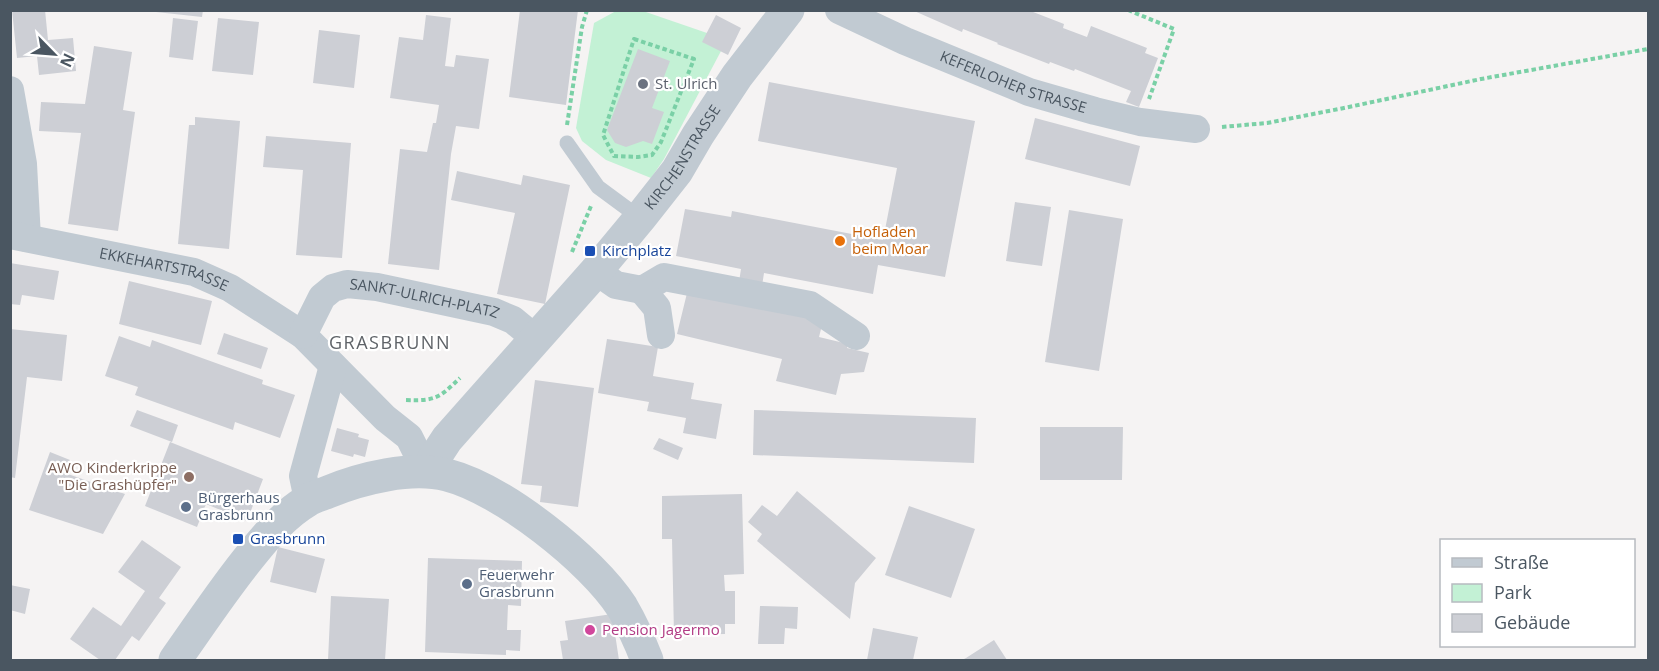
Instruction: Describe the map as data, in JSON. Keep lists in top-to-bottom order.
{
  "streets": {
    "street": [
      "KEFERLOHER STRASSE",
      "KIRCHENSTRASSE",
      "EKKEHARTSTRASSE",
      "SANKT-ULRICH-PLATZ"
    ]
  },
  "crossings": [
    ["KIRCHENSTRASSE", "SANKT-ULRICH-PLATZ"],
    ["EKKEHARTSTRASSE", "SANKT-ULRICH-PLATZ"]
  ],
  "districts": ["GRASBRUNN"],
  "places": {
    "other": [
      "St. Ulrich",
      "Hofladen beim Moar",
      "AWO Kinderkrippe \"Die Grashüpfer\"",
      "Bürgerhaus Grasbrunn",
      "Feuerwehr Grasbrunn",
      "Pension Jagermo"
    ],
    "transit": ["Kirchplatz", "Grasbrunn"]
  },
  "legend": ["Straße", "Park", "Gebäude"],
  "north": "bottom right"
}
